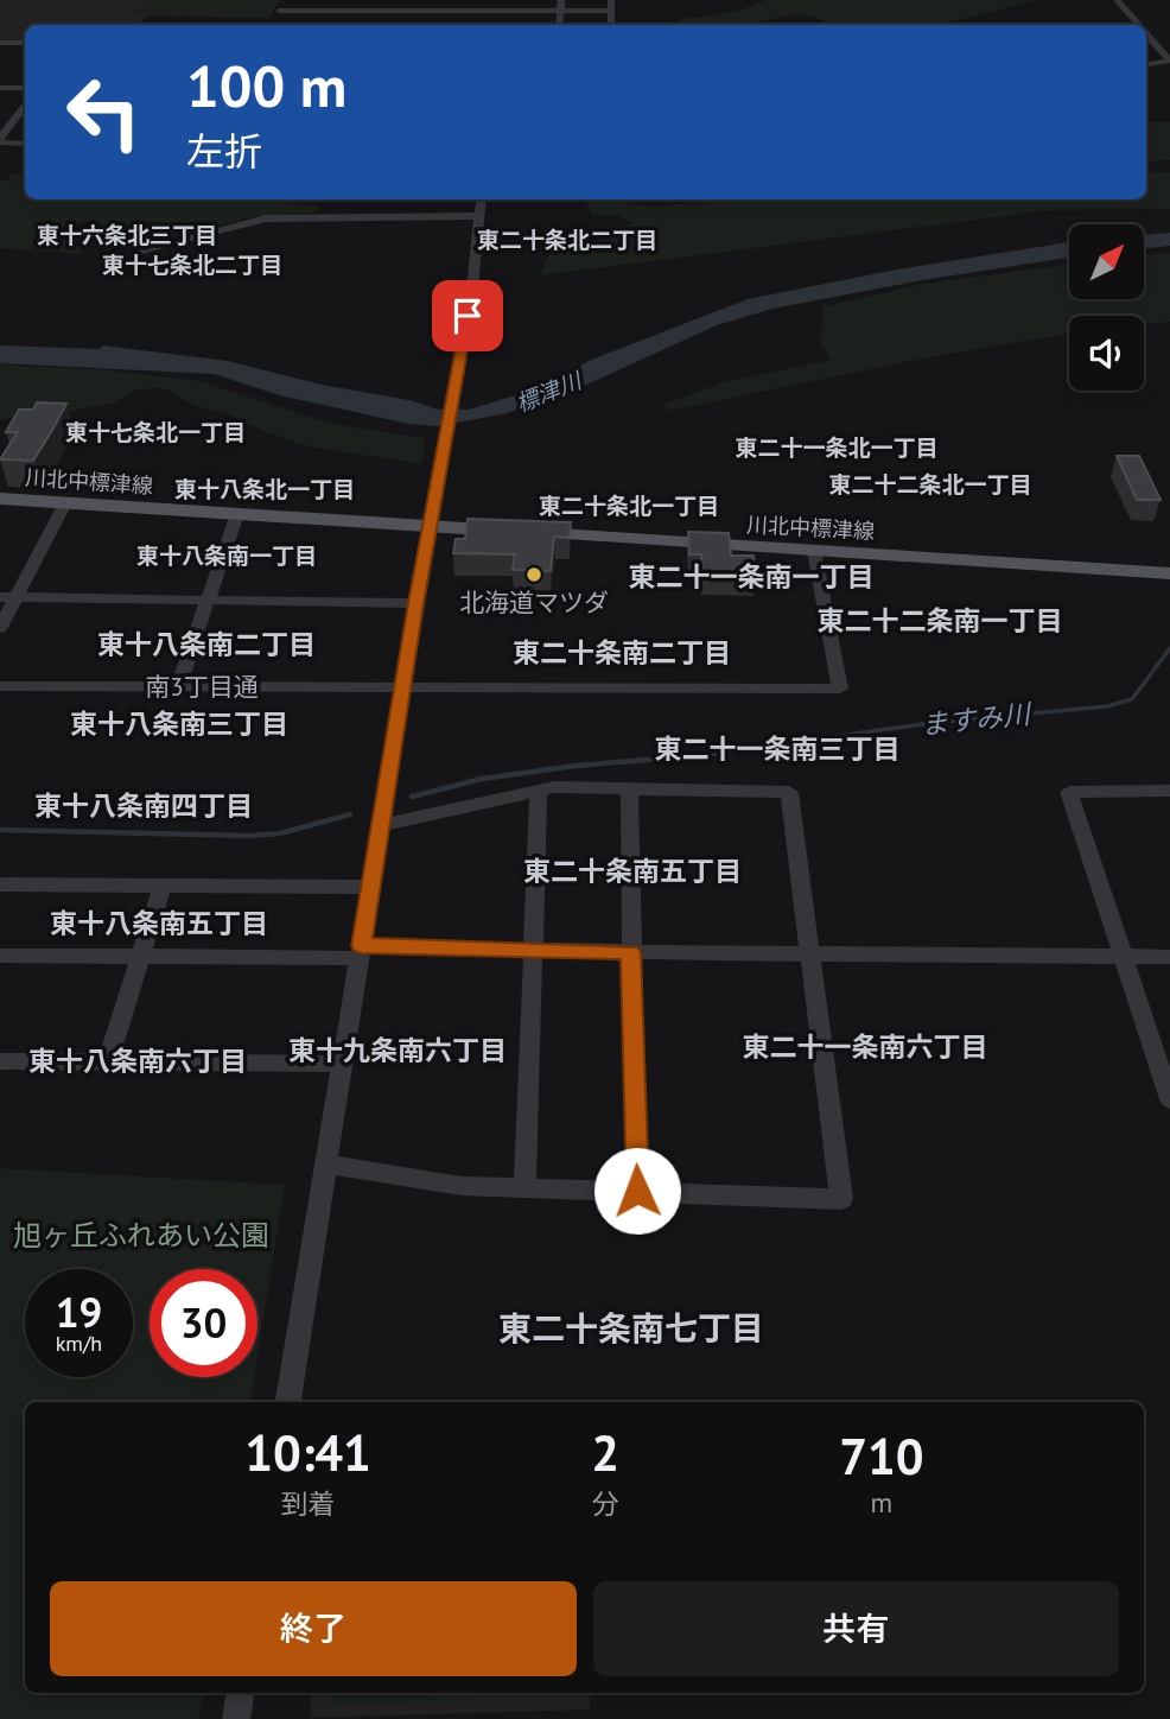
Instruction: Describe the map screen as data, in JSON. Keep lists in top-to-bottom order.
{
  "streets": {
    "main road": ["川北中標津線"],
    "street": ["南3丁目通"]
  },
  "crossings": [
    ["川北中標津線", "南3丁目通"]
  ],
  "districts": [
    "東十六条北三丁目",
    "東二十条北二丁目",
    "東十七条北二丁目",
    "東十七条北一丁目",
    "東二十一条北一丁目",
    "東二十二条北一丁目",
    "東十八条北一丁目",
    "東二十条北一丁目",
    "東十八条南一丁目",
    "東二十一条南一丁目",
    "東二十二条南一丁目",
    "東十八条南二丁目",
    "東二十条南二丁目",
    "東十八条南三丁目",
    "東二十一条南三丁目",
    "東十八条南四丁目",
    "東二十条南五丁目",
    "東十八条南五丁目",
    "東二十一条南六丁目",
    "東十九条南六丁目",
    "東十八条南六丁目",
    "東二十条南七丁目"
  ],
  "water": ["標津川", "ますみ川"],
  "parks": ["旭ヶ丘ふれあい公園"],
  "places": ["北海道マツダ"],
  "north": "top right",
  "page": {
    "turn": ["100 m", "左折"],
    "speed": "19 km/h",
    "limit": "30",
    "eta": [
      "10:41",
      "到着",
      "2",
      "分",
      "710",
      "m"
    ],
    "buttons": ["終了", "共有"]
  }
}
